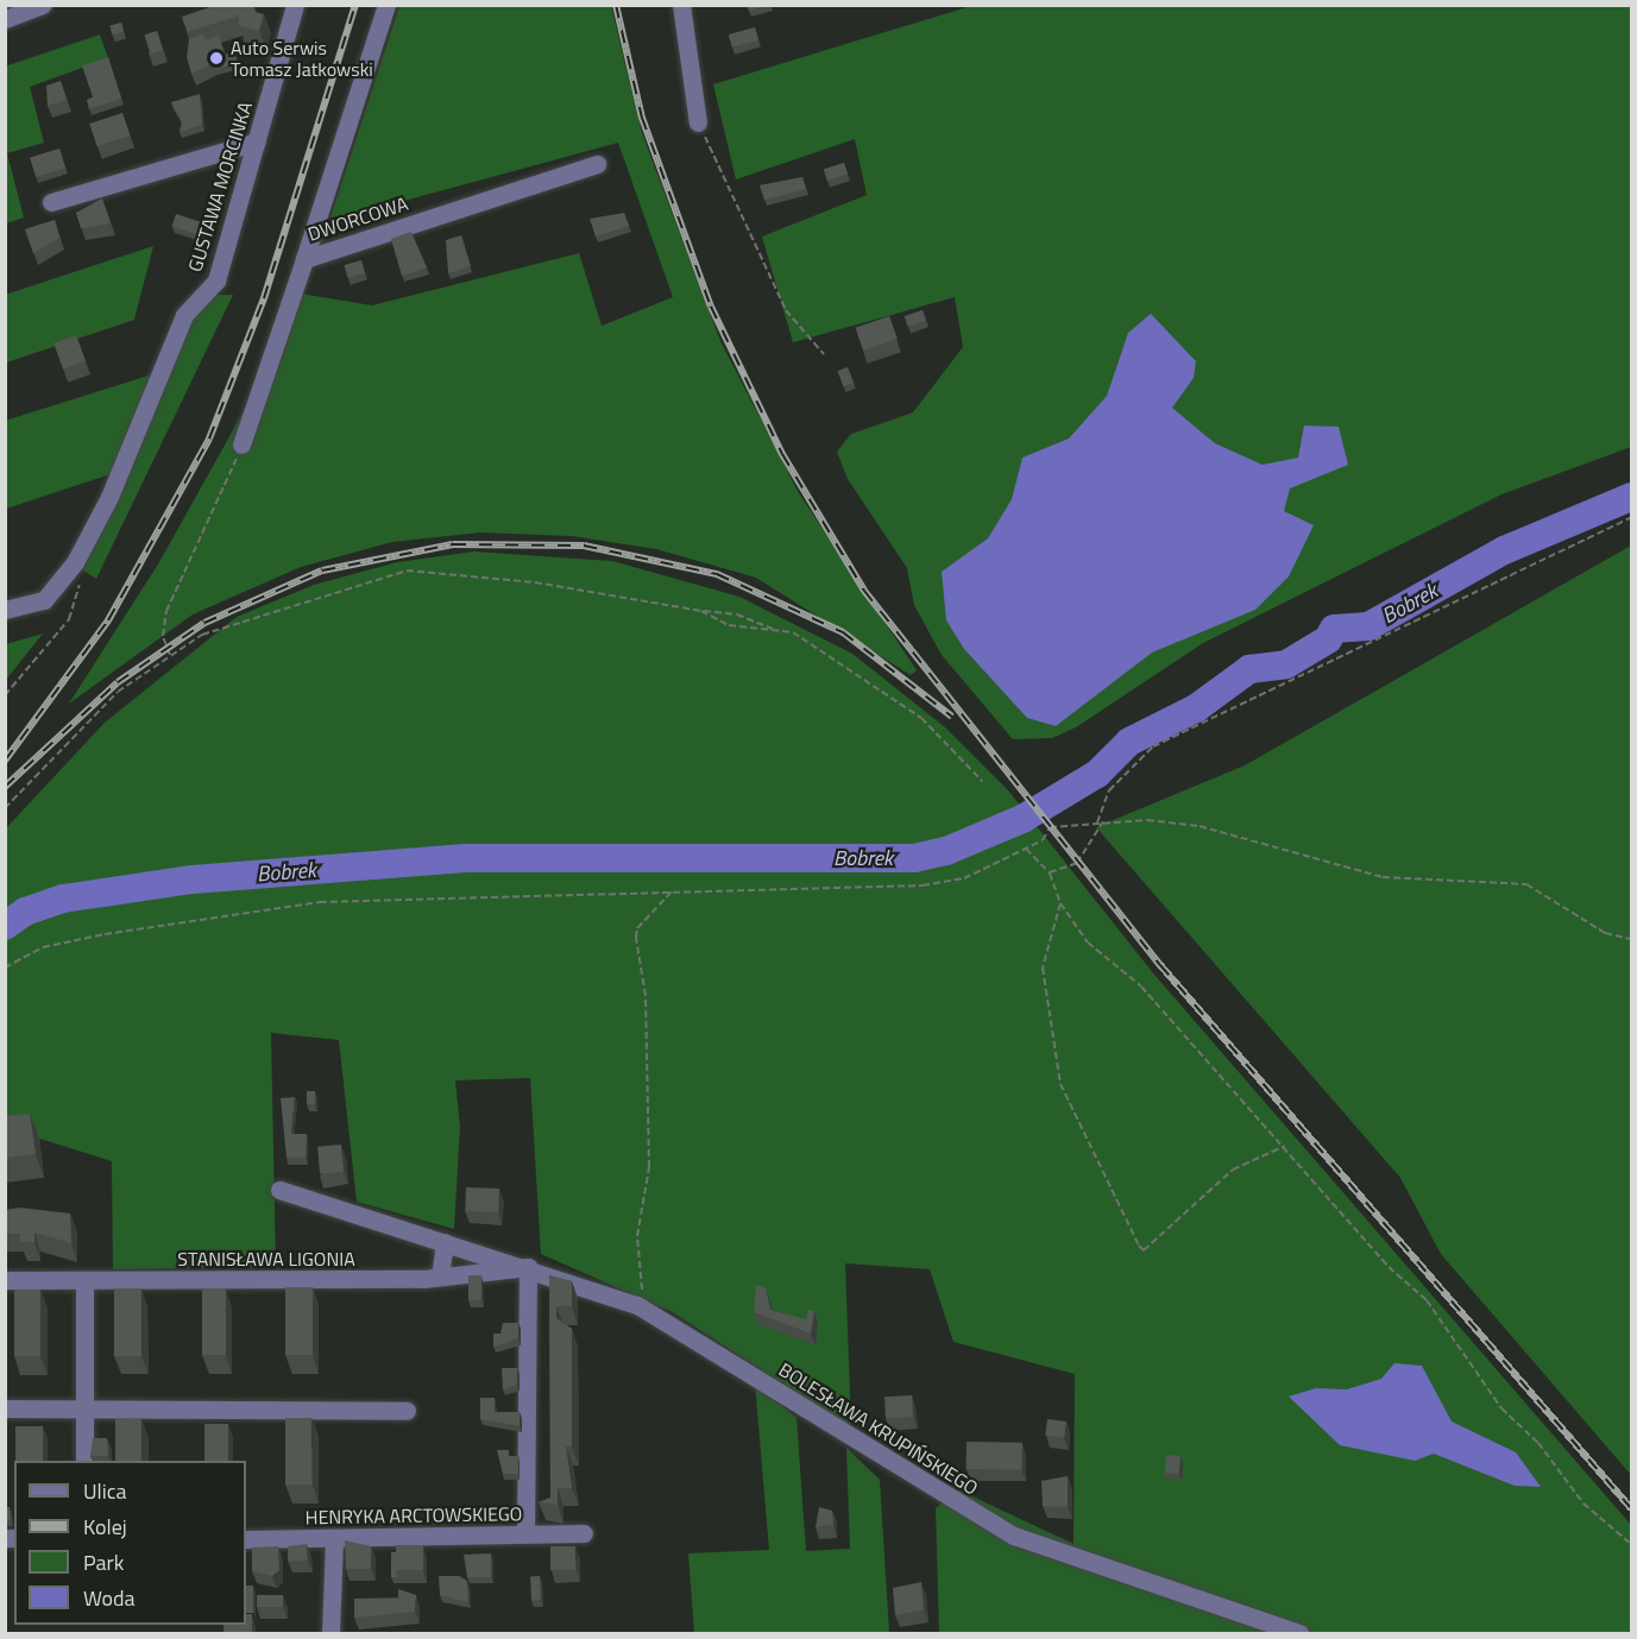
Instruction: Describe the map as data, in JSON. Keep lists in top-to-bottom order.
{
  "streets": {
    "street": [
      "GUSTAWA MORCINKA",
      "DWORCOWA",
      "STANISŁAWA LIGONIA",
      "BOLESŁAWA KRUPIŃSKIEGO",
      "HENRYKA ARCTOWSKIEGO"
    ]
  },
  "crossings": [
    ["STANISŁAWA LIGONIA", "BOLESŁAWA KRUPIŃSKIEGO"]
  ],
  "water": ["Bobrek"],
  "places": ["Auto Serwis Tomasz Jatkowski"],
  "legend": [
    "Ulica",
    "Kolej",
    "Park",
    "Woda"
  ]
}
